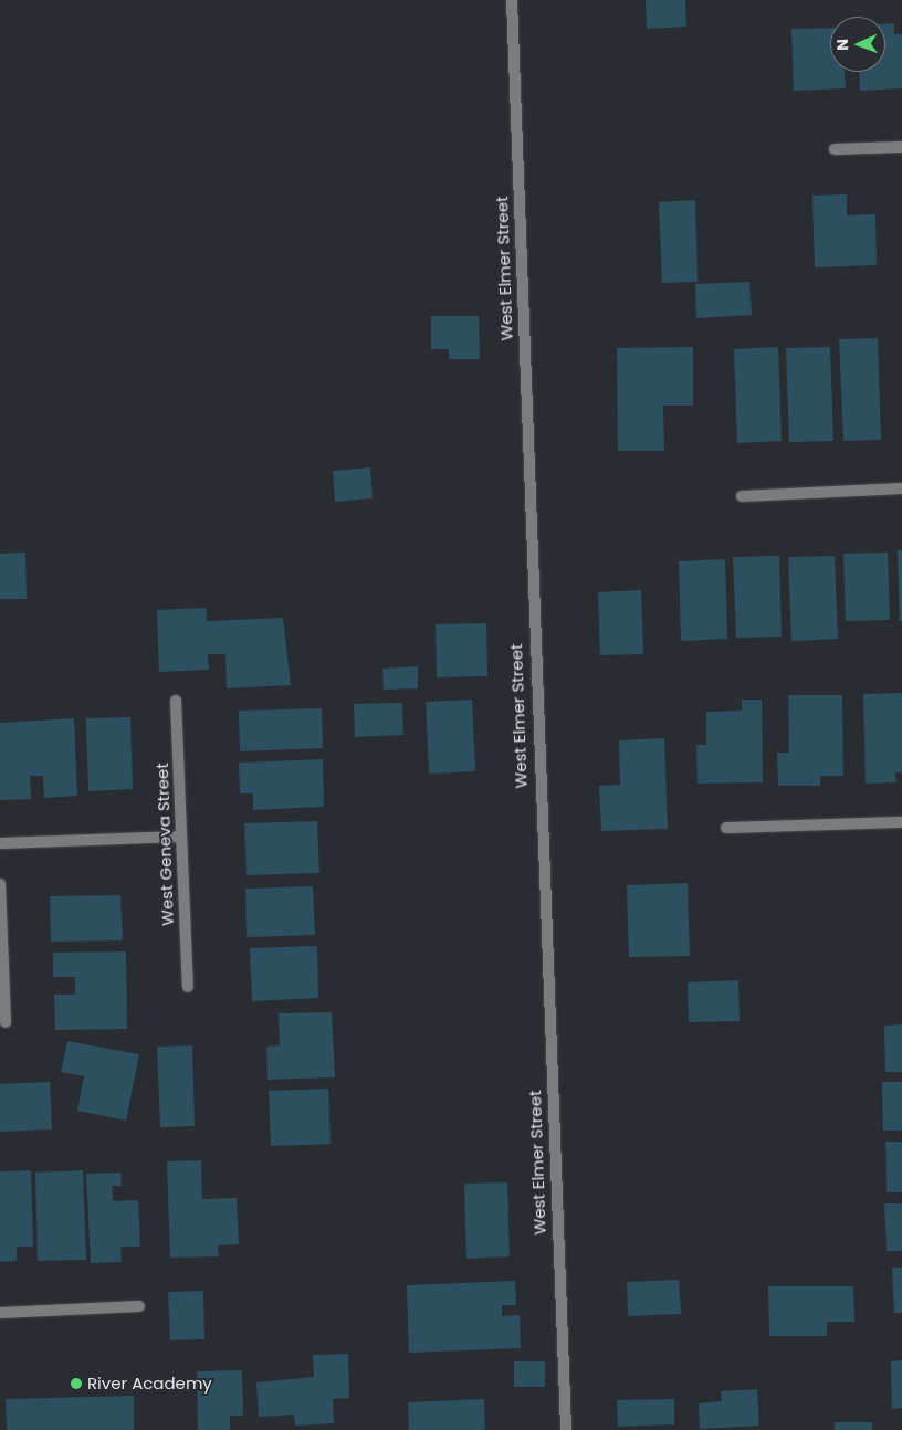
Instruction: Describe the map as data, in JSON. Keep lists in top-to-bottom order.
{
  "streets": {
    "street": ["West Elmer Street", "West Geneva Street"]
  },
  "places": ["River Academy"],
  "north": "left"
}
